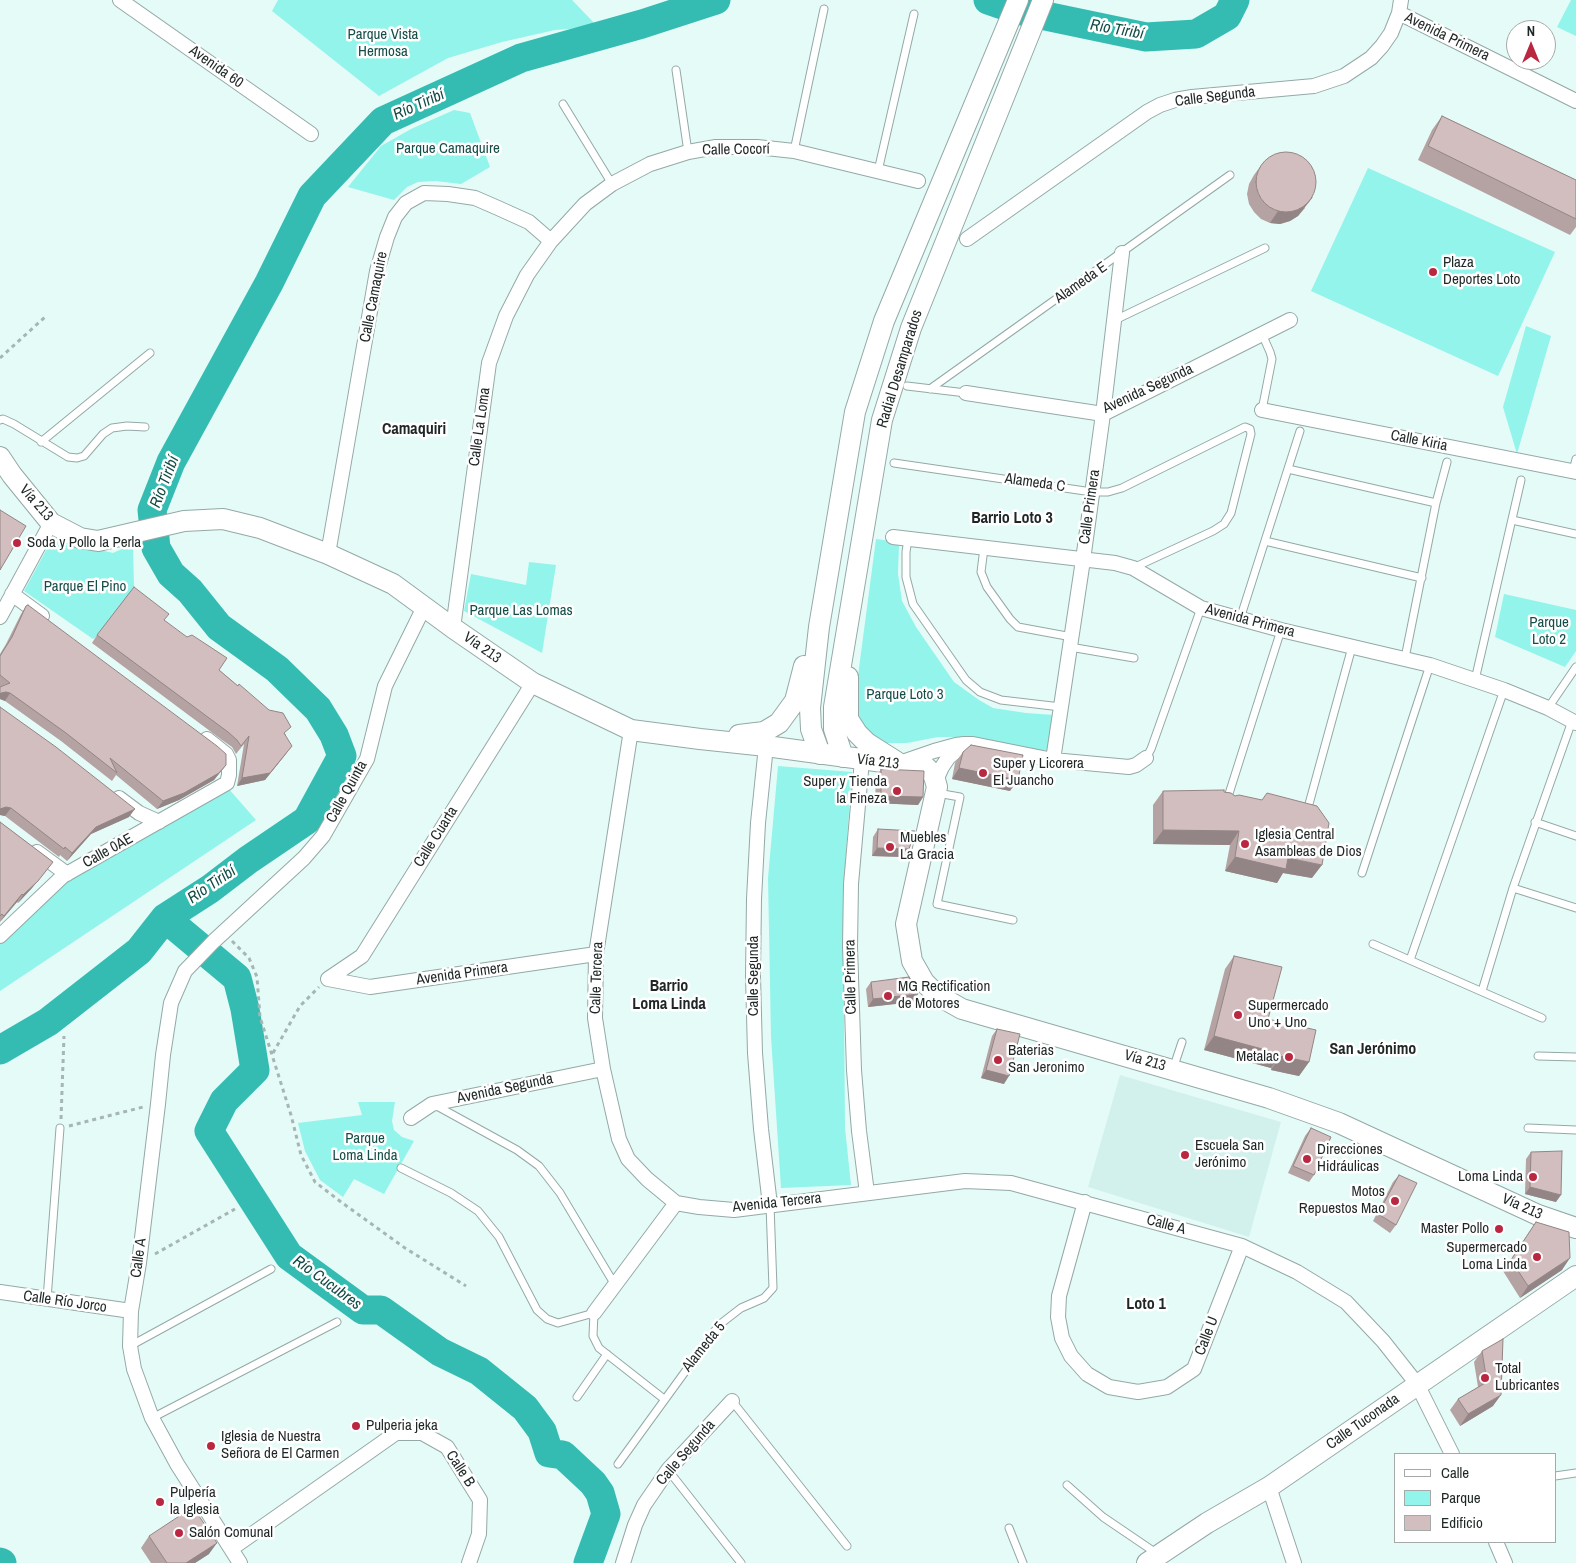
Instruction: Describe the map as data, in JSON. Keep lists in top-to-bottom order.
{
  "streets": {
    "main road": ["Radial Desamparados", "Vía 213", "Calle Tuconada"],
    "street": [
      "Avenida Primera",
      "Avenida 60",
      "Calle Segunda",
      "Calle Cocorí",
      "Calle Camaquire",
      "Avenida Segunda",
      "Calle La Loma",
      "Calle Kiria",
      "Calle Primera",
      "Calle Quinta",
      "Calle Cuarta",
      "Calle 0AE",
      "Calle Tercera",
      "Avenida Tercera",
      "Calle A",
      "Calle Río Jorco",
      "Calle U",
      "Calle B"
    ],
    "lane": ["Alameda E", "Alameda C", "Alameda 5"]
  },
  "crossings": [
    ["Avenida Primera", "Calle Segunda"],
    ["Avenida Primera", "Alameda C"],
    ["Avenida Primera", "Calle Primera"],
    ["Avenida Primera", "Calle Cuarta"],
    ["Avenida Primera", "Calle Tercera"],
    ["Calle Segunda", "Vía 213"],
    ["Calle Segunda", "Avenida Tercera"],
    ["Calle Segunda", "Alameda 5"],
    ["Calle Cocorí", "Calle Camaquire"],
    ["Calle Cocorí", "Calle La Loma"],
    ["Alameda E", "Calle Primera"],
    ["Calle Camaquire", "Calle La Loma"],
    ["Calle Camaquire", "Vía 213"],
    ["Radial Desamparados", "Vía 213"],
    ["Radial Desamparados", "Calle Primera"],
    ["Avenida Segunda", "Calle Primera"],
    ["Avenida Segunda", "Calle Tercera"],
    ["Calle La Loma", "Vía 213"],
    ["Alameda C", "Calle Primera"],
    ["Vía 213", "Calle Primera"],
    ["Vía 213", "Calle Quinta"],
    ["Vía 213", "Calle Cuarta"],
    ["Vía 213", "Calle Tercera"],
    ["Calle Primera", "Avenida Tercera"],
    ["Calle Primera", "Calle A"],
    ["Calle Quinta", "Calle A"],
    ["Calle Tercera", "Avenida Tercera"],
    ["Avenida Tercera", "Calle A"],
    ["Avenida Tercera", "Alameda 5"],
    ["Calle A", "Calle Río Jorco"],
    ["Calle A", "Calle U"],
    ["Calle A", "Calle Tuconada"],
    ["Calle A", "Calle B"]
  ],
  "districts": [
    "Camaquiri",
    "Barrio Loto 3",
    "Barrio Loma Linda",
    "San Jerónimo",
    "Loto 1"
  ],
  "water": ["Río Tiribí", "Río Cucubres"],
  "parks": [
    "Parque Vista Hermosa",
    "Parque Camaquire",
    "Parque El Pino",
    "Parque Las Lomas",
    "Parque Loto 2",
    "Parque Loto 3",
    "Parque Loma Linda"
  ],
  "places": [
    "Plaza Deportes Loto",
    "Soda y Pollo la Perla",
    "Super y Licorera El Juancho",
    "Super y Tienda la Fineza",
    "Iglesia Central Asambleas de Dios",
    "Muebles La Gracia",
    "MG Rectification de Motores",
    "Supermercado Uno + Uno",
    "Metalac",
    "Baterias San Jeronimo",
    "Escuela San Jerónimo",
    "Direcciones Hidráulicas",
    "Loma Linda",
    "Motos Repuestos Mao",
    "Master Pollo",
    "Supermercado Loma Linda",
    "Total Lubricantes",
    "Pulperia jeka",
    "Iglesia de Nuestra Señora de El Carmen",
    "Pulpería la Iglesia",
    "Salón Comunal"
  ],
  "legend": ["Calle", "Parque", "Edificio"],
  "north": "top"
}
